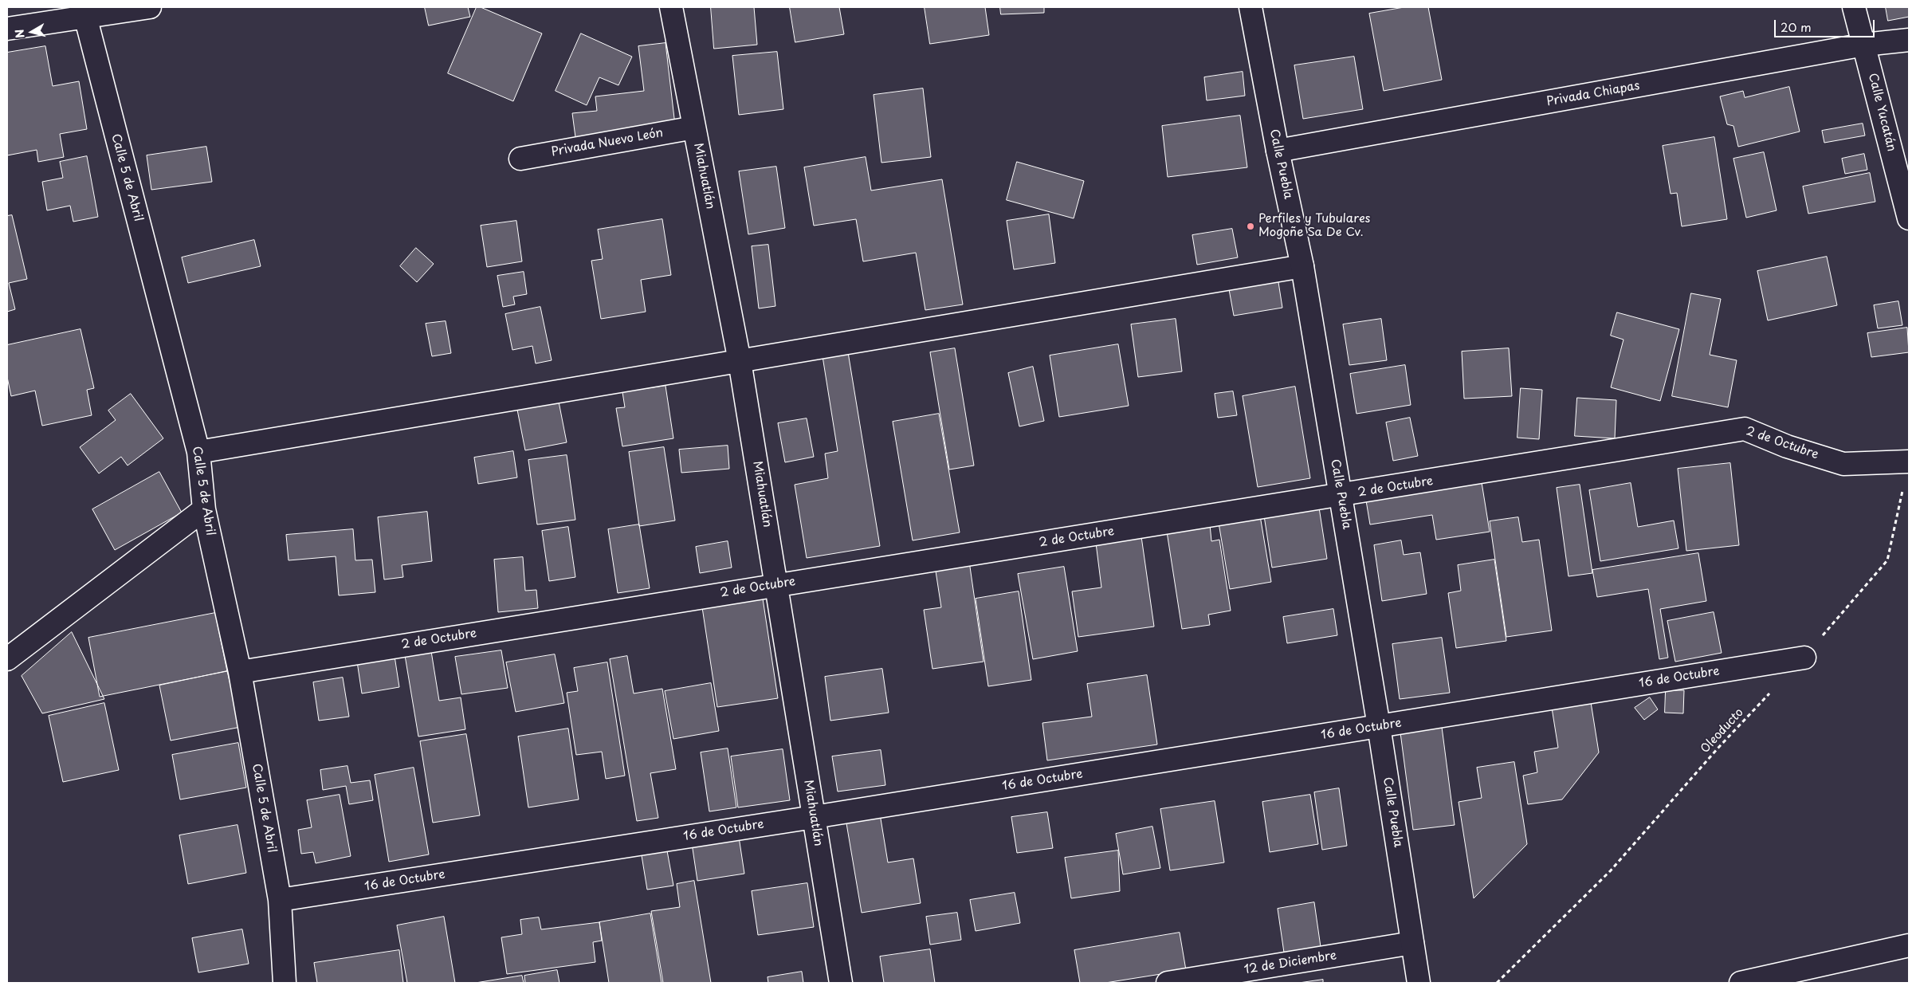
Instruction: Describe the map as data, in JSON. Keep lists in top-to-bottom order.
{
  "streets": {
    "street": [
      "Privada Chiapas",
      "Calle Yucatán",
      "Privada Nuevo León",
      "Calle Puebla",
      "Miahuatlán",
      "Calle 5 de Abril",
      "2 de Octubre",
      "16 de Octubre",
      "12 de Diciembre"
    ],
    "path": ["Oleoducto"]
  },
  "crossings": [
    ["Privada Chiapas", "Calle Yucatán"],
    ["Privada Chiapas", "Calle Puebla"],
    ["Privada Nuevo León", "Miahuatlán"],
    ["Calle Puebla", "2 de Octubre"],
    ["Calle Puebla", "16 de Octubre"],
    ["Calle Puebla", "12 de Diciembre"],
    ["Miahuatlán", "2 de Octubre"],
    ["Miahuatlán", "16 de Octubre"],
    ["Calle 5 de Abril", "2 de Octubre"],
    ["Calle 5 de Abril", "16 de Octubre"]
  ],
  "places": ["Perfiles y Tubulares Mogoñe Sa De Cv."],
  "scale_bar": "20 m",
  "north": "left"
}
